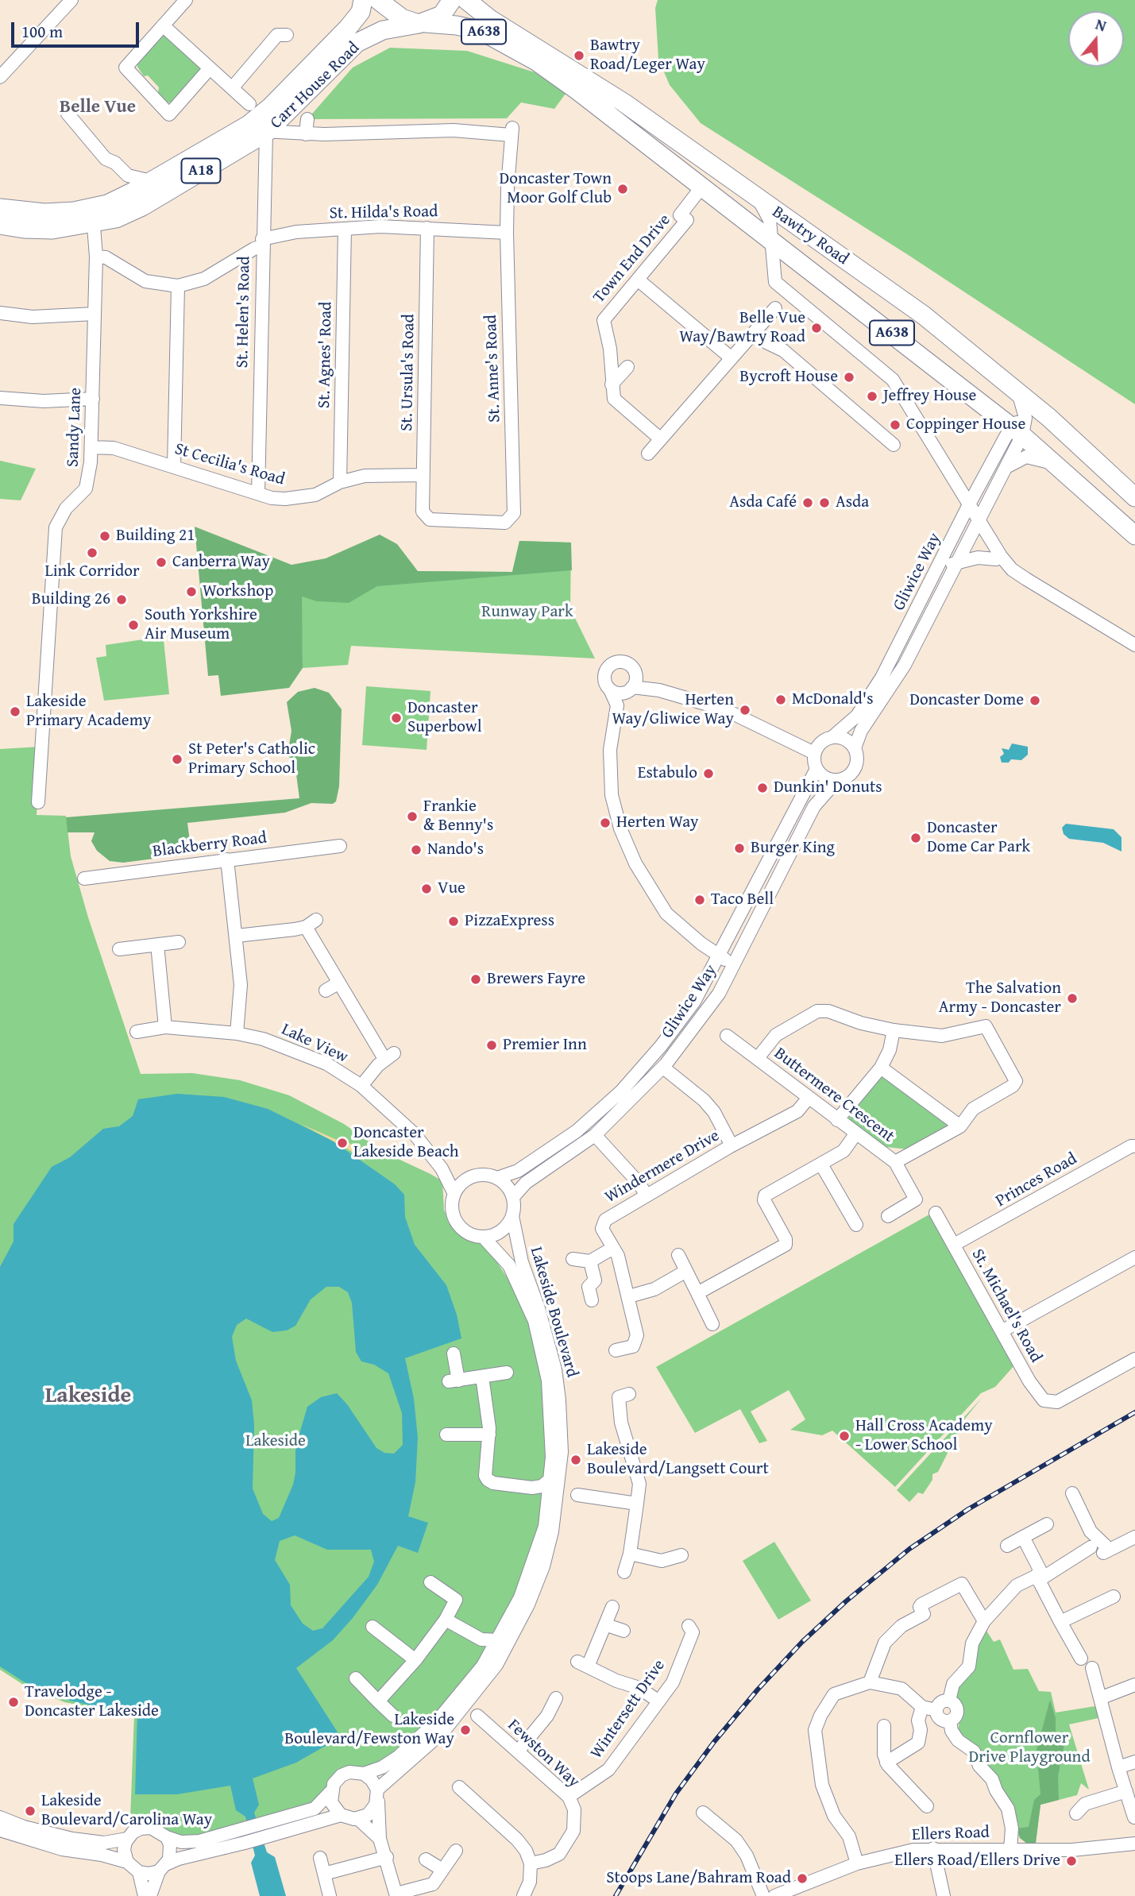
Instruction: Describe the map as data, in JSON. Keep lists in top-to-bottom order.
{
  "streets": {
    "highway": [
      "A638",
      "Carr House Road",
      "A18",
      "Bawtry Road"
    ],
    "street": [
      "St. Hilda's Road",
      "Town End Drive",
      "St. Helen's Road",
      "St. Agnes' Road",
      "St. Anne's Road",
      "St. Ursula's Road",
      "Sandy Lane",
      "St Cecilia's Road",
      "Gliwice Way",
      "Blackberry Road",
      "Lake View",
      "Buttermere Crescent",
      "Windermere Drive",
      "Princes Road",
      "St. Michael's Road",
      "Lakeside Boulevard",
      "Wintersett Drive",
      "Fewston Way",
      "Ellers Road"
    ]
  },
  "crossings": [
    ["Carr House Road", "Bawtry Road"],
    ["Carr House Road", "St. Helen's Road"],
    ["Carr House Road", "Sandy Lane"],
    ["St. Hilda's Road", "St. Helen's Road"],
    ["St. Hilda's Road", "St. Agnes' Road"],
    ["St. Hilda's Road", "St. Anne's Road"],
    ["St. Hilda's Road", "St. Ursula's Road"],
    ["St. Hilda's Road", "Sandy Lane"],
    ["Bawtry Road", "Town End Drive"],
    ["Bawtry Road", "Gliwice Way"],
    ["St. Helen's Road", "St Cecilia's Road"],
    ["St. Agnes' Road", "St Cecilia's Road"],
    ["St. Anne's Road", "St. Ursula's Road"],
    ["St. Ursula's Road", "St Cecilia's Road"],
    ["Sandy Lane", "St Cecilia's Road"],
    ["Gliwice Way", "Lake View"],
    ["Gliwice Way", "Lakeside Boulevard"],
    ["Lake View", "Lakeside Boulevard"],
    ["Buttermere Crescent", "Windermere Drive"],
    ["Princes Road", "St. Michael's Road"],
    ["Wintersett Drive", "Fewston Way"]
  ],
  "districts": ["Belle Vue", "Lakeside"],
  "parks": ["Runway Park", "Lakeside", "Cornflower Drive Playground"],
  "places": [
    "Bawtry Road/Leger Way",
    "Doncaster Town Moor Golf Club",
    "Belle Vue Way/Bawtry Road",
    "Bycroft House",
    "Jeffrey House",
    "Coppinger House",
    "Asda Café",
    "Asda",
    "Building 21",
    "Link Corridor",
    "Canberra Way",
    "Workshop",
    "Building 26",
    "South Yorkshire Air Museum",
    "McDonald's",
    "Doncaster Dome",
    "Herten Way/Gliwice Way",
    "Lakeside Primary Academy",
    "Doncaster Superbowl",
    "St Peter's Catholic Primary School",
    "Estabulo",
    "Dunkin' Donuts",
    "Frankie & Benny's",
    "Herten Way",
    "Doncaster Dome Car Park",
    "Burger King",
    "Nando's",
    "Vue",
    "Taco Bell",
    "PizzaExpress",
    "Brewers Fayre",
    "The Salvation Army - Doncaster",
    "Premier Inn",
    "Doncaster Lakeside Beach",
    "Hall Cross Academy - Lower School",
    "Lakeside Boulevard/Langsett Court",
    "Travelodge - Doncaster Lakeside",
    "Lakeside Boulevard/Fewston Way",
    "Lakeside Boulevard/Carolina Way",
    "Ellers Road/Ellers Drive",
    "Stoops Lane/Bahram Road"
  ],
  "scale_bar": "100 m",
  "north": "top"
}
